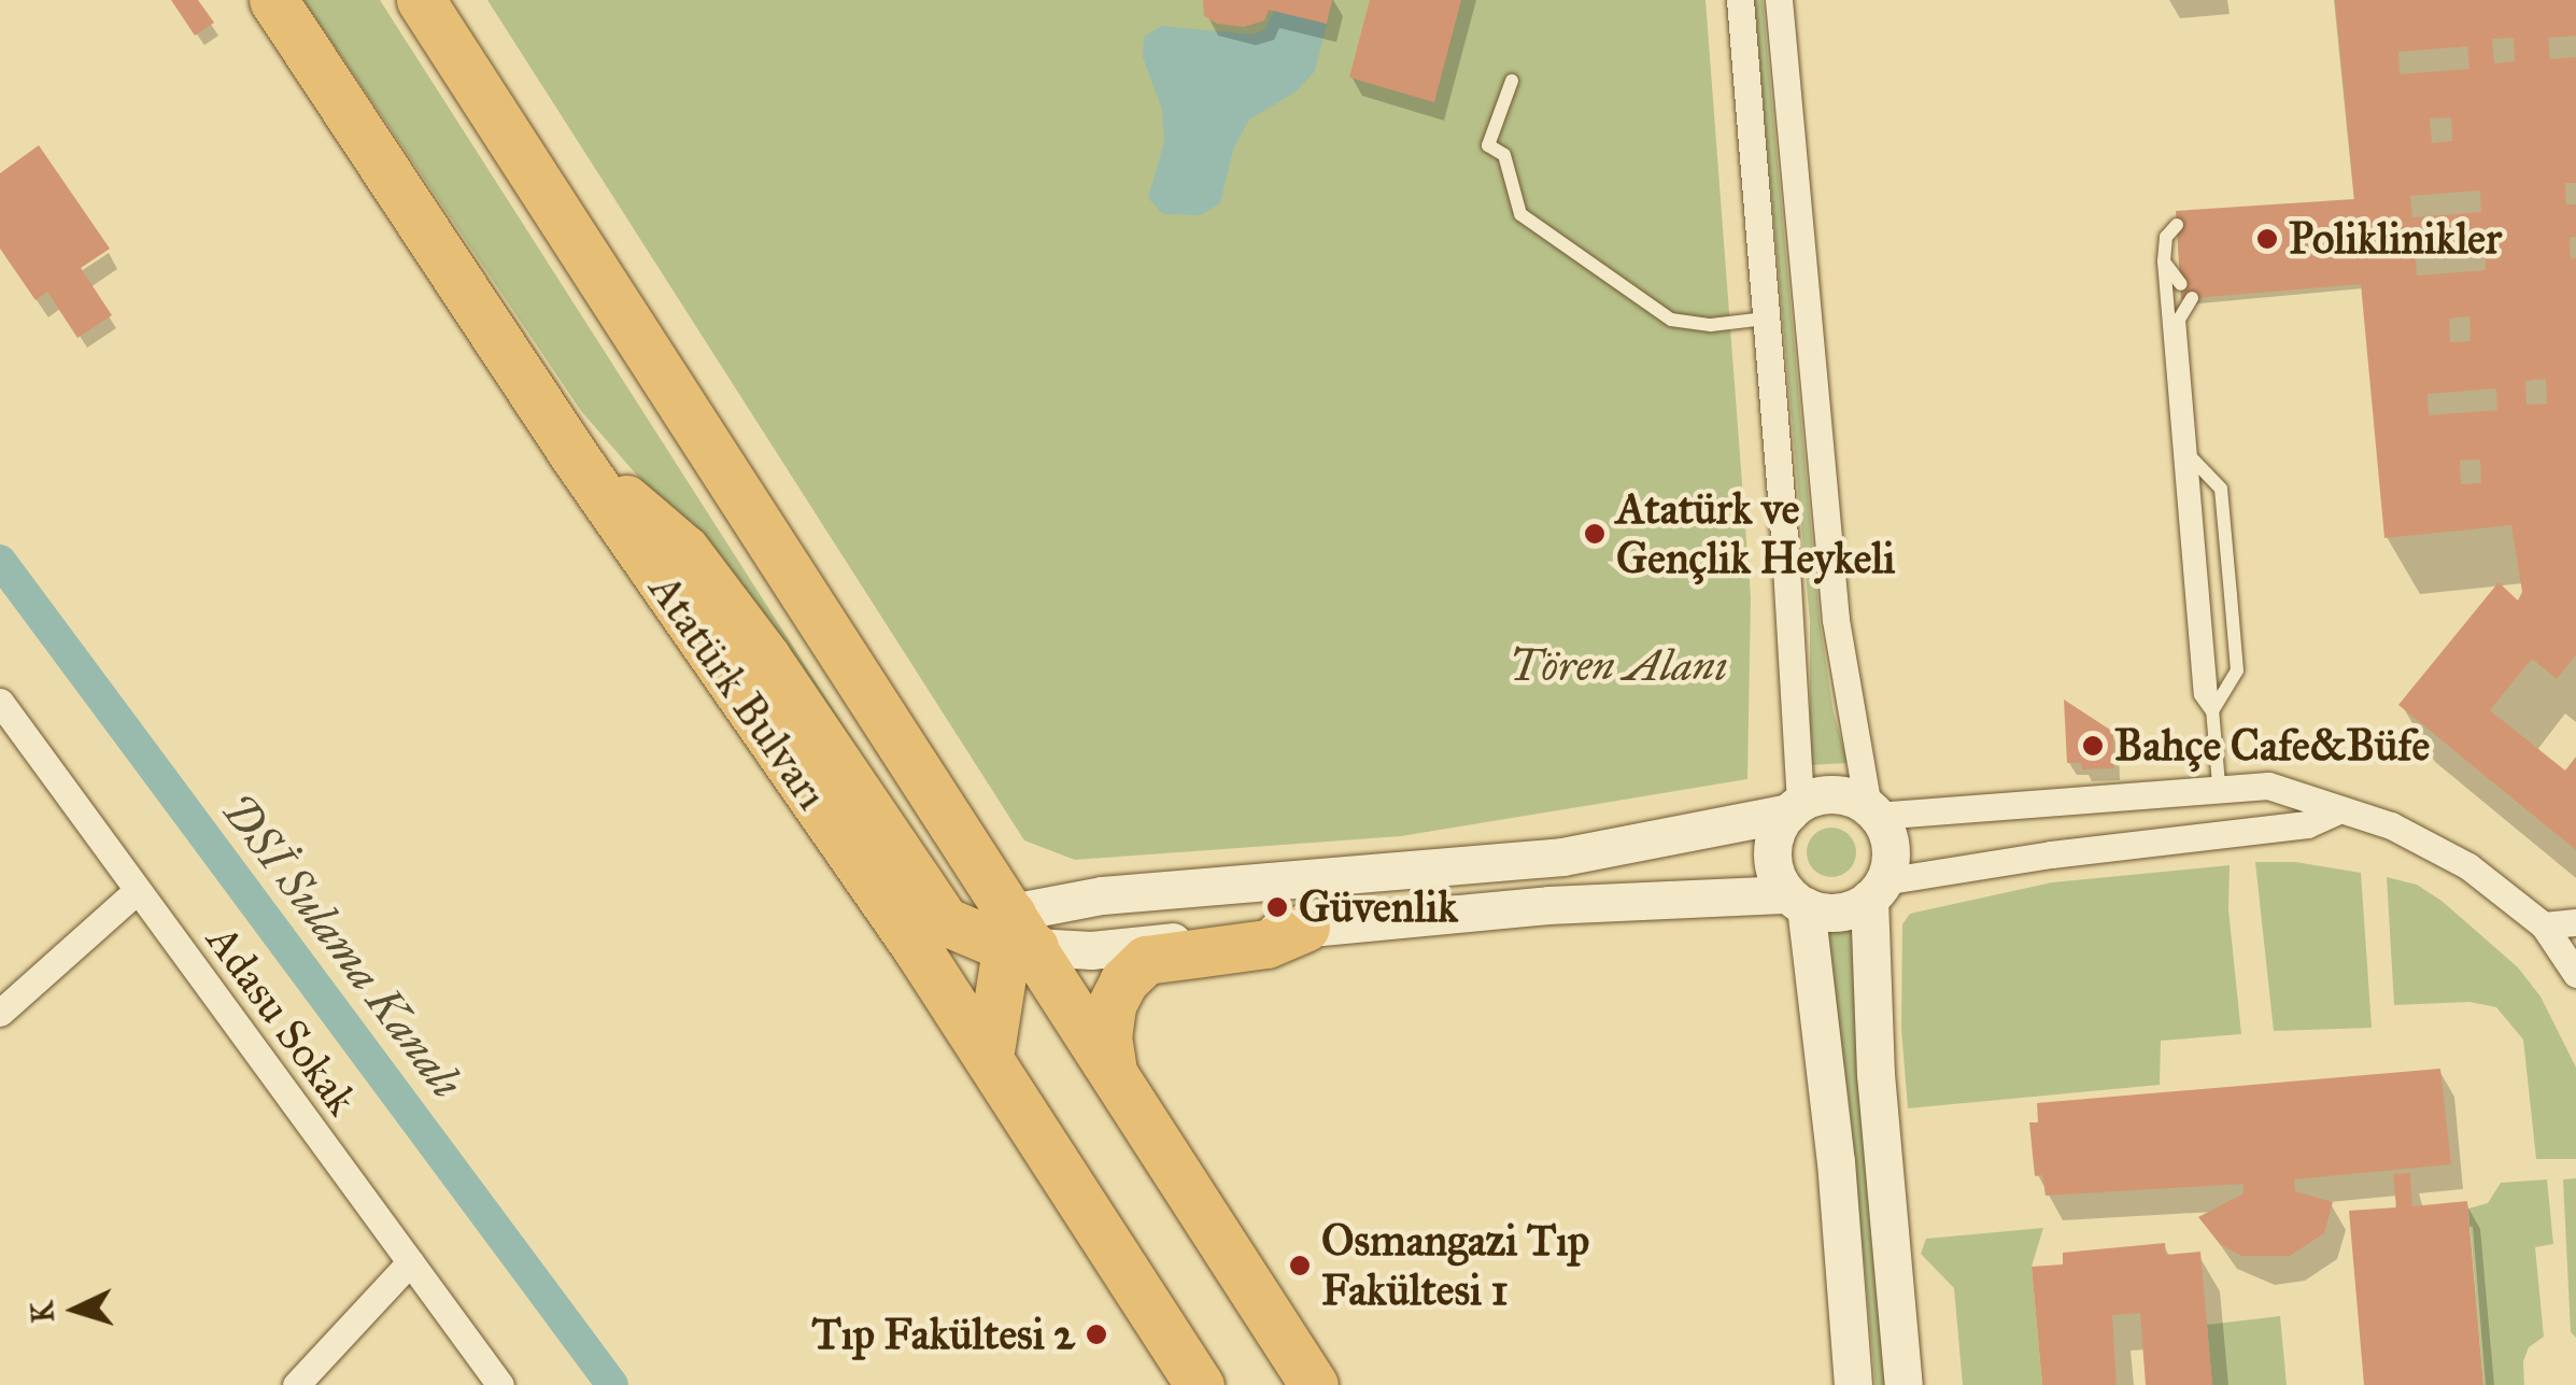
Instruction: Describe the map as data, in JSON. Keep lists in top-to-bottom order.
{
  "streets": {
    "highway": ["Atatürk Bulvarı"],
    "street": ["Adasu Sokak"]
  },
  "water": ["DSİ Sulama Kanalı"],
  "parks": ["Tören Alanı"],
  "places": [
    "Poliklinikler",
    "Atatürk ve Gençlik Heykeli",
    "Bahçe Cafe&Büfe",
    "Güvenlik",
    "Osmangazi Tıp Fakültesi 1",
    "Tıp Fakültesi 2"
  ],
  "north": "left"
}
